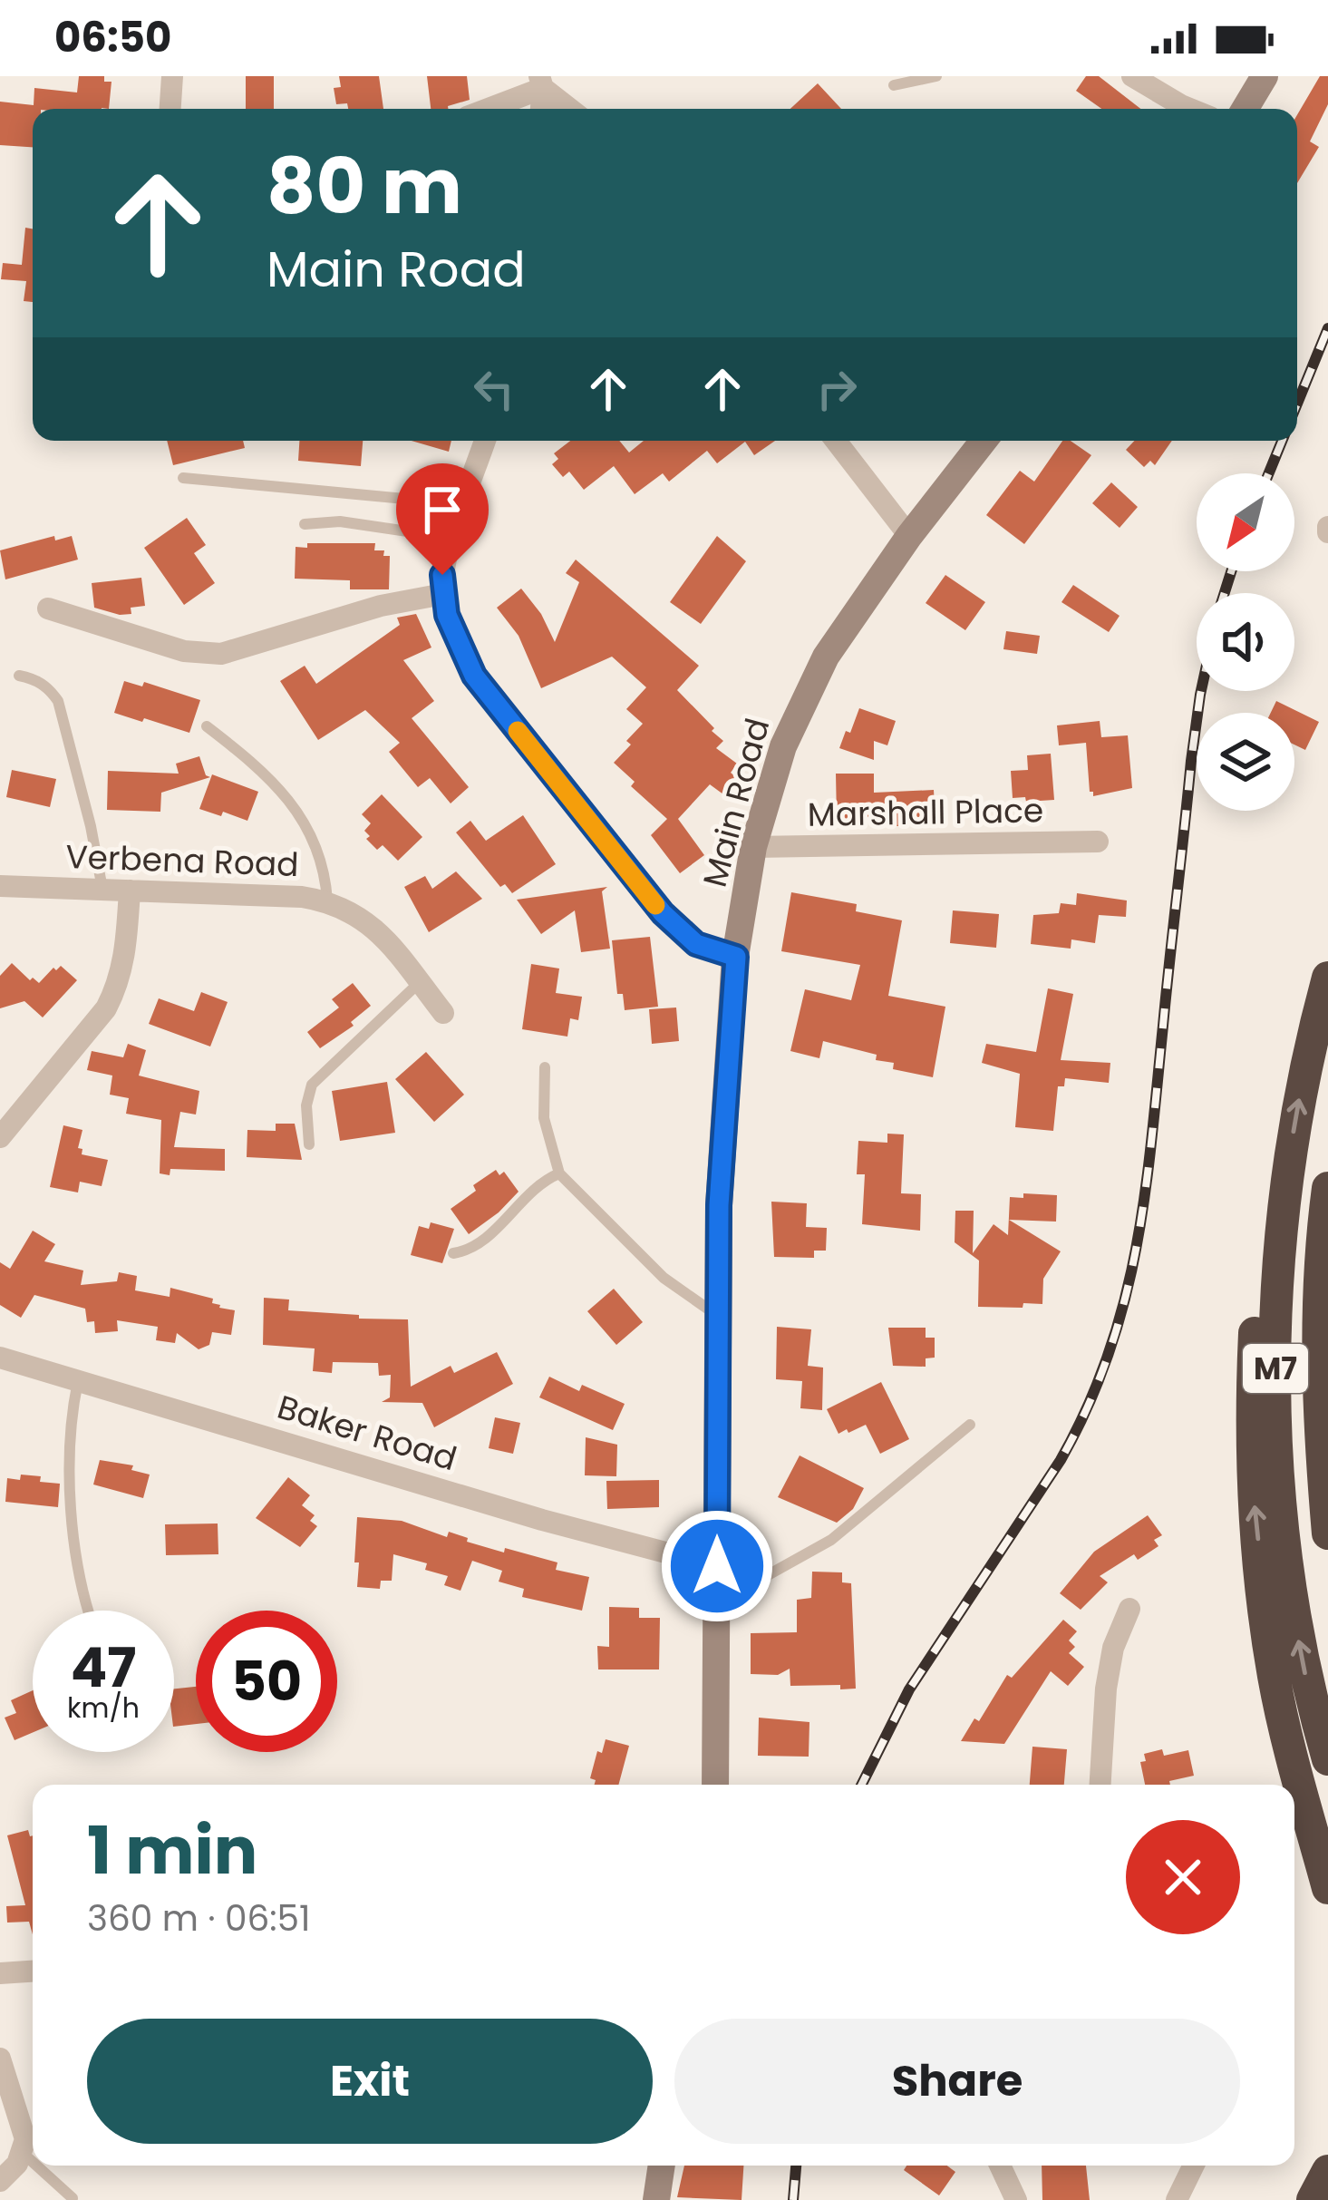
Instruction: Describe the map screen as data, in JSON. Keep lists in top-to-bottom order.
{
  "streets": {
    "highway": ["M7"],
    "main road": ["Main Road"],
    "street": ["Marshall Place", "Verbena Road", "Baker Road"]
  },
  "crossings": [
    ["Main Road", "Marshall Place"],
    ["Main Road", "Baker Road"]
  ],
  "north": "bottom left",
  "page": {
    "status": "06:50",
    "turn": ["80 m", "Main Road"],
    "speed": "47 km/h",
    "limit": "50",
    "heading": ["1 min", "360 m · 06:51"],
    "buttons": ["Exit", "Share"]
  }
}
